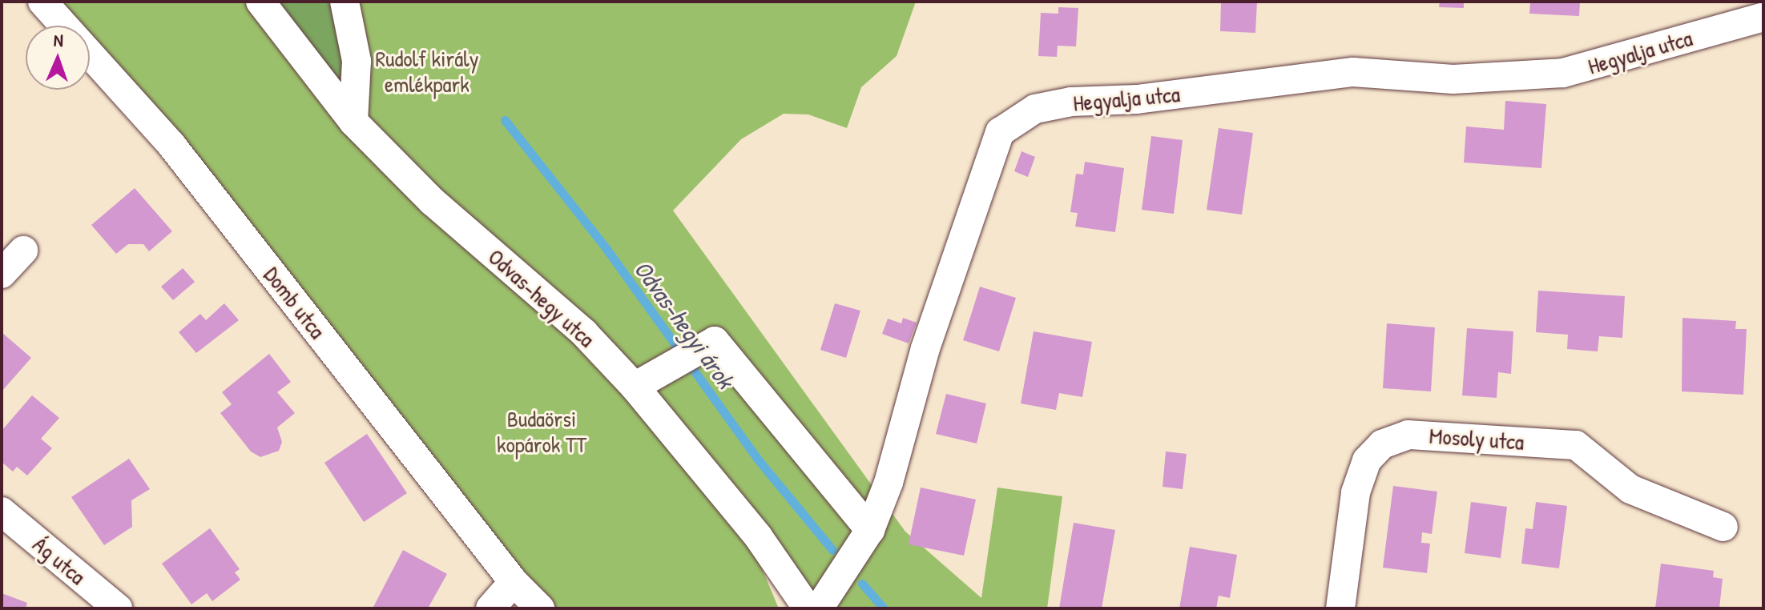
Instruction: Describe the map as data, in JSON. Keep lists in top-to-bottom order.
{
  "streets": {
    "street": [
      "Hegyalja utca",
      "Odvas-hegy utca",
      "Domb utca",
      "Mosoly utca",
      "Ág utca"
    ]
  },
  "water": ["Odvas-hegyi árok"],
  "parks": ["Rudolf király emlékpark", "Budaörsi kopárok TT"],
  "north": "top"
}
